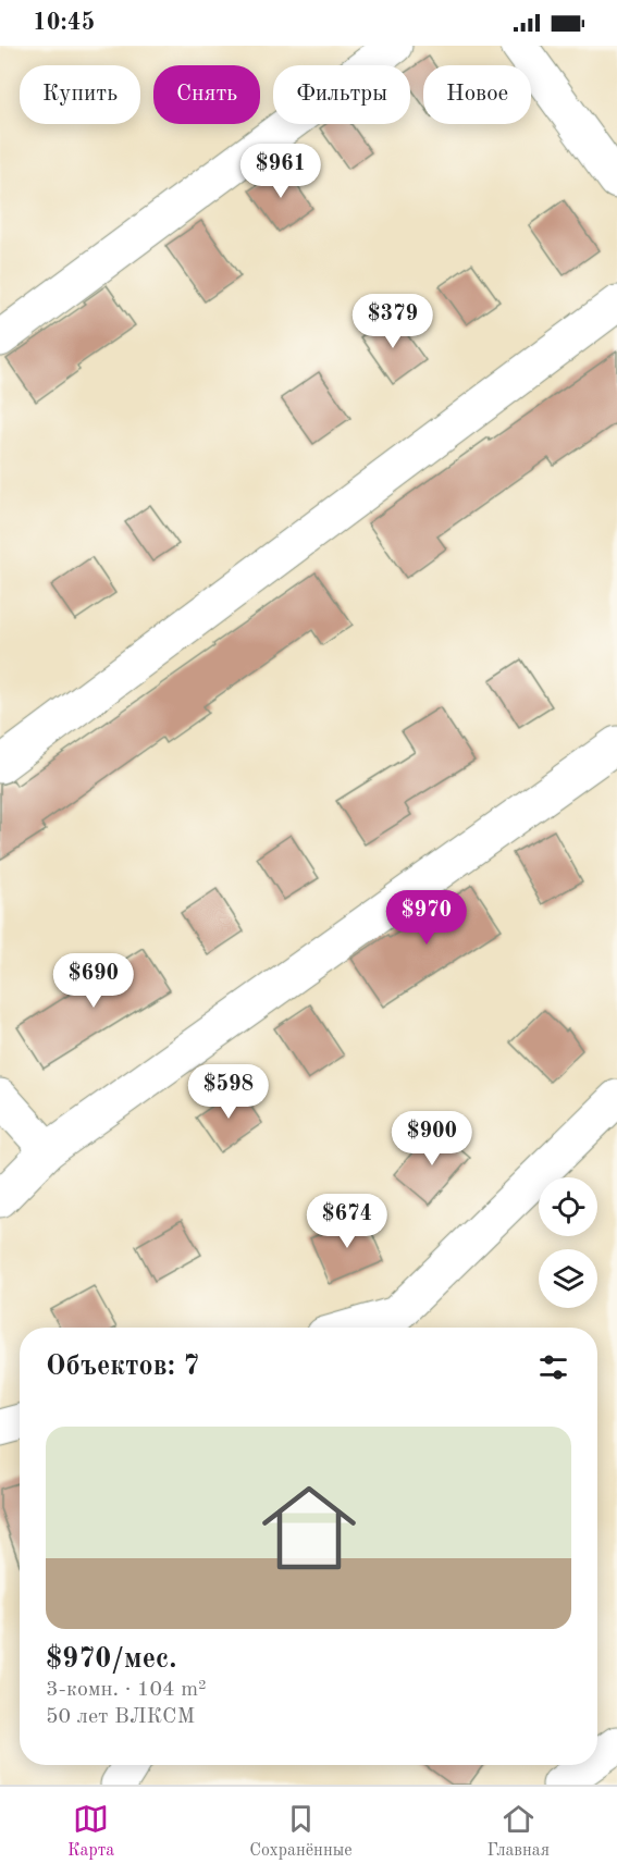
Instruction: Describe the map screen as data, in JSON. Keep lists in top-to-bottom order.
{
  "page": {
    "status": "10:45",
    "chip": [
      "Купить",
      "Снять",
      "Фильтры",
      "Новое"
    ],
    "price": [
      "$961",
      "$379",
      "$970",
      "$690",
      "$598",
      "$900",
      "$674"
    ],
    "heading": "Объектов: 7",
    "list": [
      {
        "name": "$970/мес.",
        "note": "3-комн. · 104 m² · 50 лет ВЛКСМ"
      }
    ],
    "tabs": ["Карта", "Сохранённые", "Главная"]
  }
}
